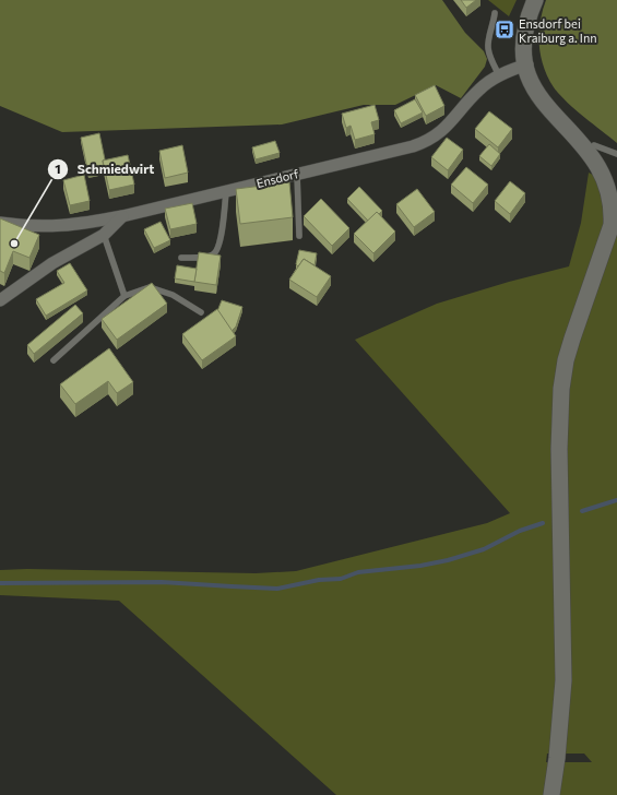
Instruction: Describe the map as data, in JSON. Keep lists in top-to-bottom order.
{
  "streets": {
    "street": ["Ensdorf"]
  },
  "places": {
    "bus stop": ["Ensdorf bei Kraiburg a. Inn"],
    "other": ["Schmiedwirt"]
  }
}
